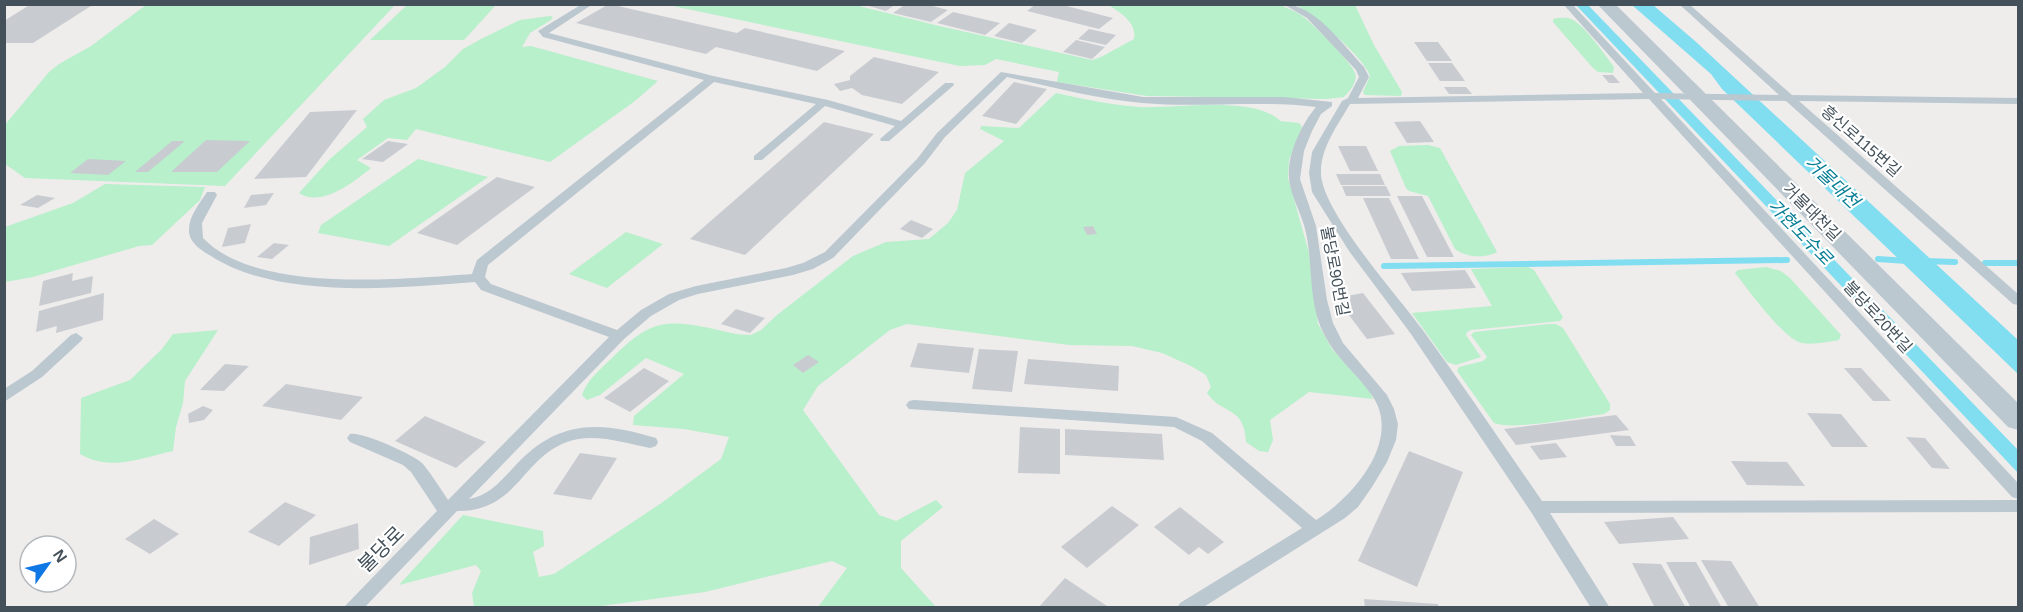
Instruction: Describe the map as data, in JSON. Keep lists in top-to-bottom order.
{
  "streets": {
    "street": ["거물대천길"],
    "lane": [
      "흥신로115번길",
      "불당로90번길",
      "불당로20번길",
      "불당로"
    ]
  },
  "crossings": [
    ["불당로90번길", "불당로"]
  ],
  "water": ["거물대천", "가현도수로"],
  "north": "top right"
}
